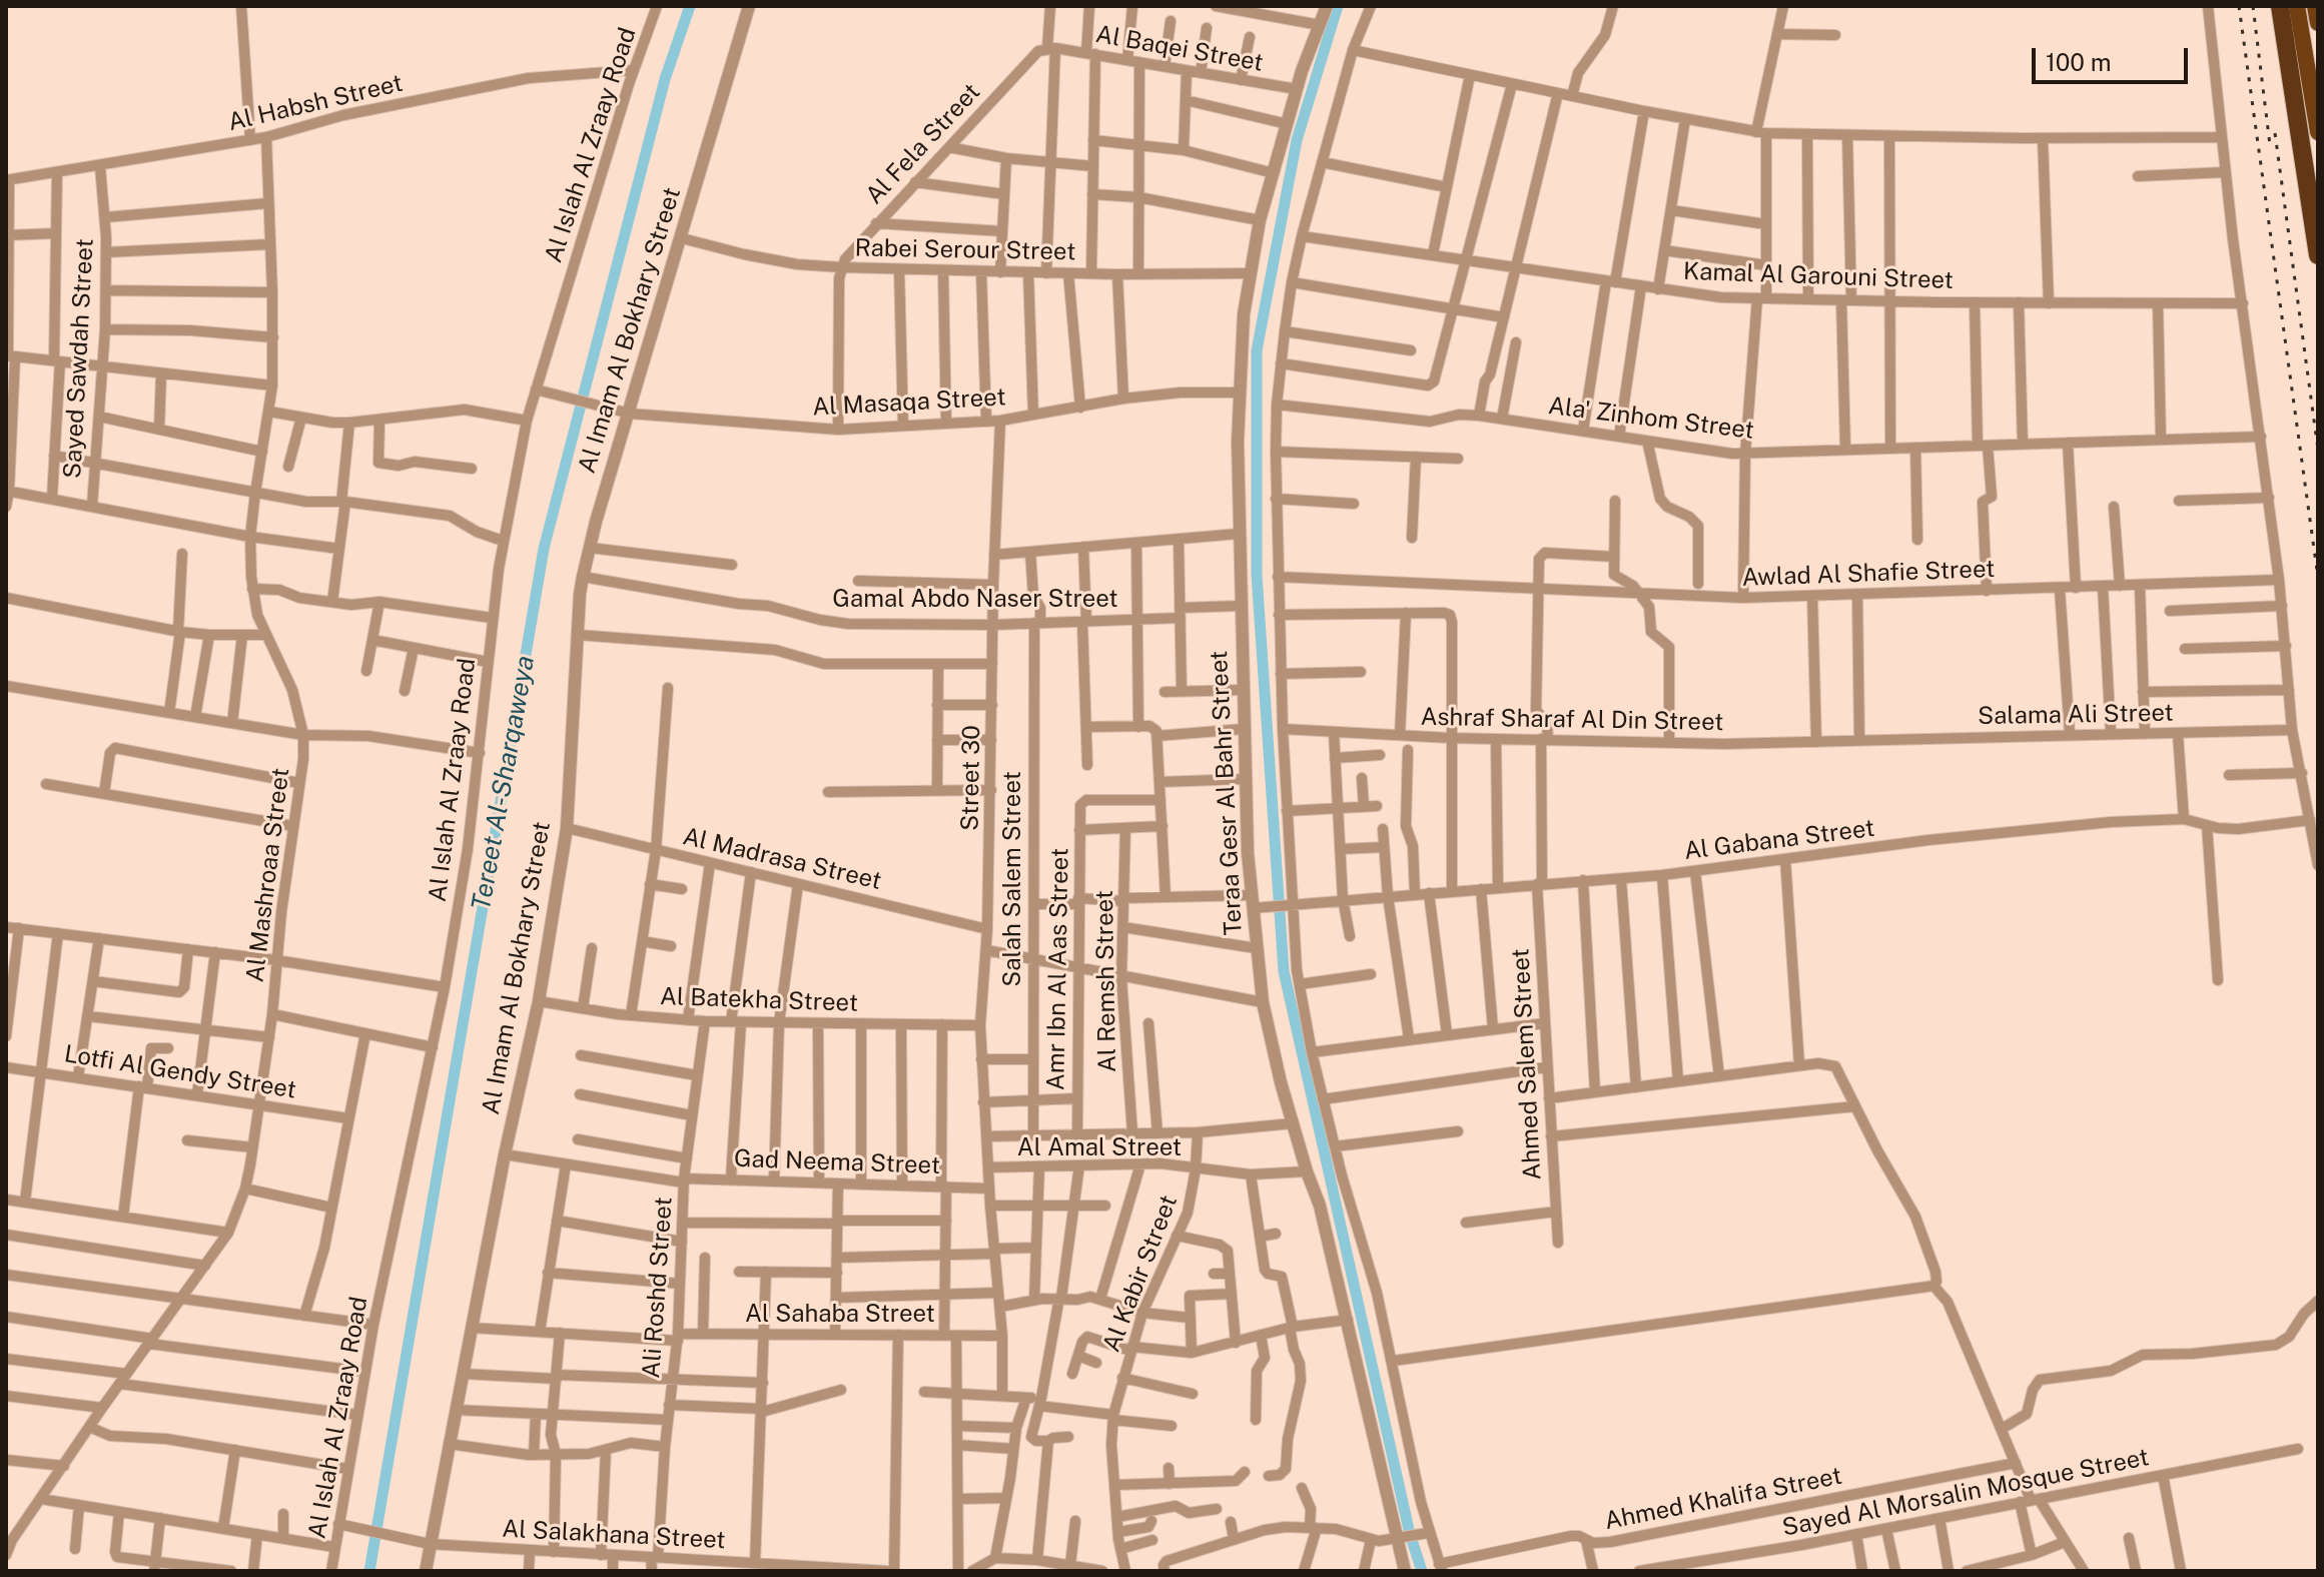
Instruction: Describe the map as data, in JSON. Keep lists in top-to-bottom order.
{
  "streets": {
    "street": [
      "Al Baqei Street",
      "Al Habsh Street",
      "Al Fela Street",
      "Al Islah Al Zraay Road",
      "Rabei Serour Street",
      "Kamal Al Garouni Street",
      "Al Imam Al Bokhary Street",
      "Sayed Sawdah Street",
      "Al Masaqa Street",
      "Ala' Zinhom Street",
      "Awlad Al Shafie Street",
      "Gamal Abdo Naser Street",
      "Salama Ali Street",
      "Ashraf Sharaf Al Din Street",
      "Street 30",
      "Teraa Gesr Al Bahr Street",
      "Al Gabana Street",
      "Al Madrasa Street",
      "Al Mashroaa Street",
      "Salah Salem Street",
      "Amr Ibn Al Aas Street",
      "Al Remsh Street",
      "Al Batekha Street",
      "Ahmed Salem Street",
      "Lotfi Al Gendy Street",
      "Al Amal Street",
      "Gad Neema Street",
      "Al Kabir Street",
      "Ali Roshd Street",
      "Al Sahaba Street",
      "Sayed Al Morsalin Mosque Street",
      "Ahmed Khalifa Street",
      "Al Salakhana Street"
    ]
  },
  "crossings": [
    ["Al Baqei Street", "Al Fela Street"],
    ["Al Baqei Street", "Teraa Gesr Al Bahr Street"],
    ["Al Habsh Street", "Al Islah Al Zraay Road"],
    ["Al Habsh Street", "Sayed Sawdah Street"],
    ["Al Habsh Street", "Al Mashroaa Street"],
    ["Al Fela Street", "Rabei Serour Street"],
    ["Al Islah Al Zraay Road", "Al Masaqa Street"],
    ["Al Islah Al Zraay Road", "Al Salakhana Street"],
    ["Rabei Serour Street", "Al Imam Al Bokhary Street"],
    ["Rabei Serour Street", "Teraa Gesr Al Bahr Street"],
    ["Al Imam Al Bokhary Street", "Al Masaqa Street"],
    ["Al Imam Al Bokhary Street", "Gamal Abdo Naser Street"],
    ["Al Imam Al Bokhary Street", "Al Madrasa Street"],
    ["Al Imam Al Bokhary Street", "Al Batekha Street"],
    ["Al Imam Al Bokhary Street", "Gad Neema Street"],
    ["Al Imam Al Bokhary Street", "Al Sahaba Street"],
    ["Al Imam Al Bokhary Street", "Al Salakhana Street"],
    ["Al Masaqa Street", "Street 30"],
    ["Al Masaqa Street", "Teraa Gesr Al Bahr Street"],
    ["Awlad Al Shafie Street", "Ahmed Salem Street"],
    ["Gamal Abdo Naser Street", "Street 30"],
    ["Gamal Abdo Naser Street", "Teraa Gesr Al Bahr Street"],
    ["Gamal Abdo Naser Street", "Salah Salem Street"],
    ["Salama Ali Street", "Ashraf Sharaf Al Din Street"],
    ["Ashraf Sharaf Al Din Street", "Ahmed Salem Street"],
    ["Street 30", "Al Madrasa Street"],
    ["Street 30", "Al Batekha Street"],
    ["Street 30", "Al Amal Street"],
    ["Street 30", "Gad Neema Street"],
    ["Street 30", "Al Sahaba Street"],
    ["Teraa Gesr Al Bahr Street", "Al Gabana Street"],
    ["Teraa Gesr Al Bahr Street", "Al Amal Street"],
    ["Al Gabana Street", "Salah Salem Street"],
    ["Al Gabana Street", "Amr Ibn Al Aas Street"],
    ["Al Gabana Street", "Al Remsh Street"],
    ["Al Gabana Street", "Ahmed Salem Street"],
    ["Al Mashroaa Street", "Lotfi Al Gendy Street"],
    ["Al Batekha Street", "Ali Roshd Street"],
    ["Al Amal Street", "Al Kabir Street"],
    ["Gad Neema Street", "Ali Roshd Street"],
    ["Ali Roshd Street", "Al Sahaba Street"],
    ["Ali Roshd Street", "Al Salakhana Street"]
  ],
  "water": ["Tereet Al-Sharqaweya"],
  "scale_bar": "100 m"
}
